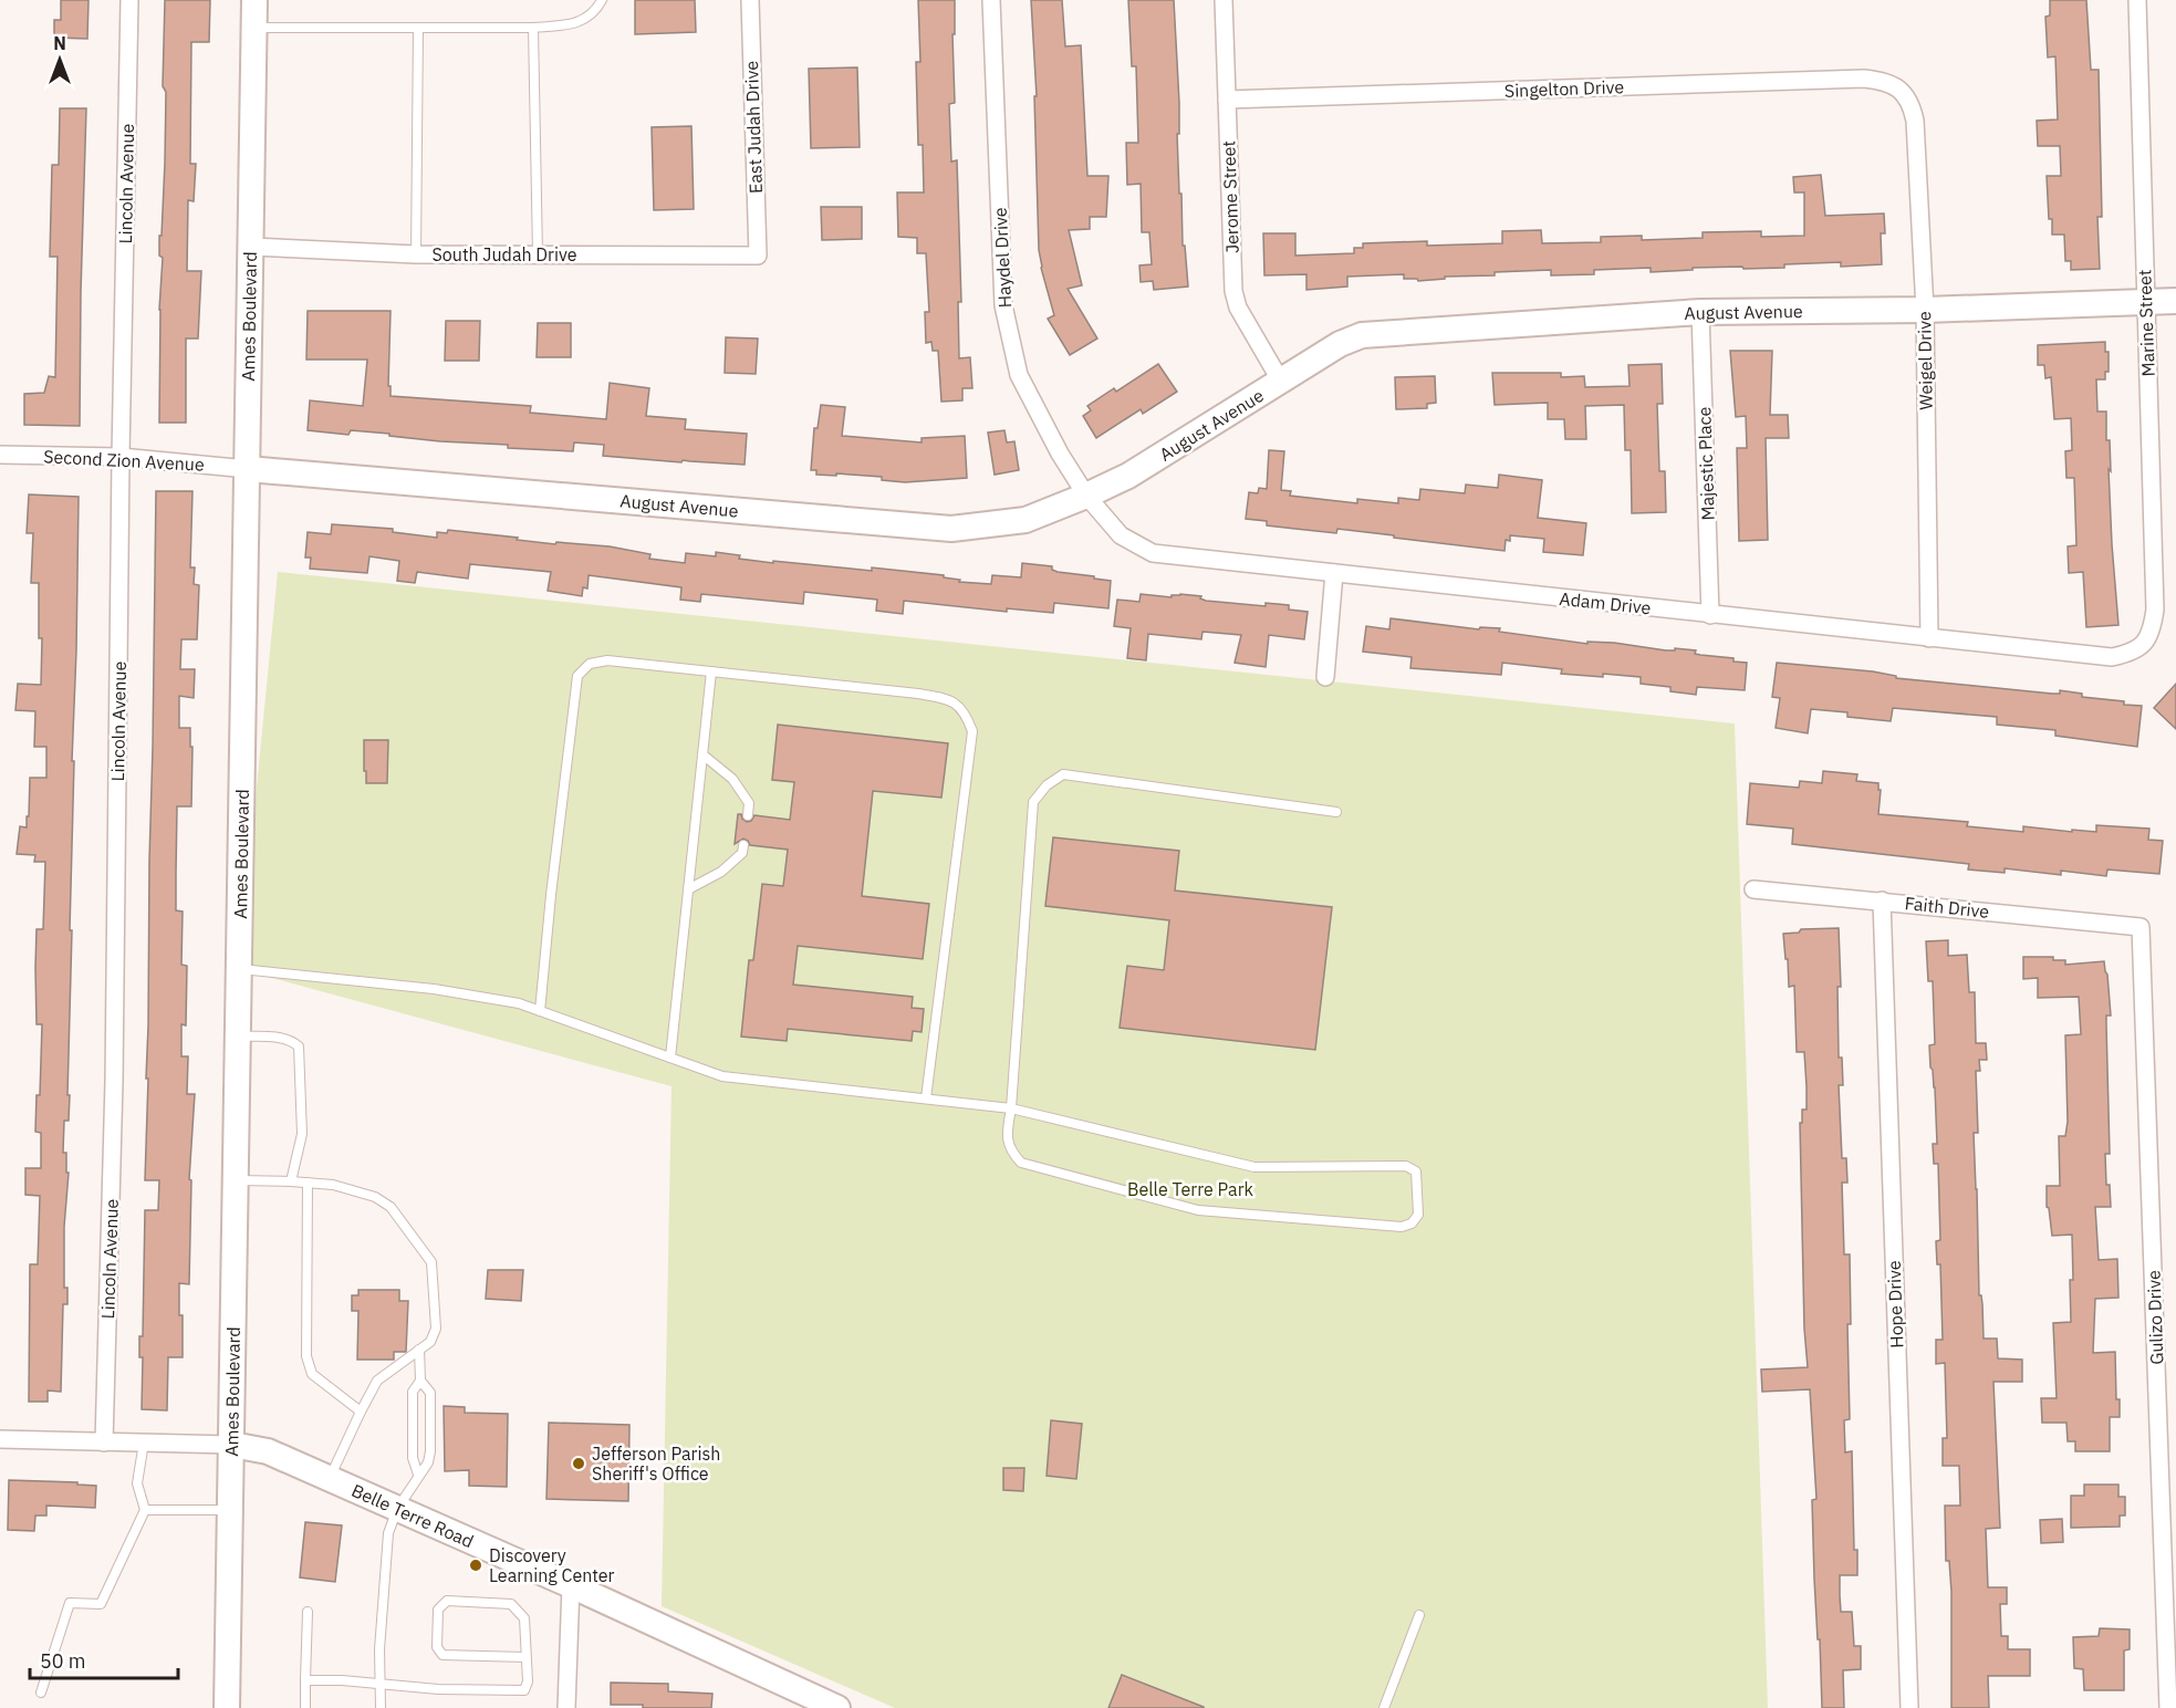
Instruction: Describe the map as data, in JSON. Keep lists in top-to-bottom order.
{
  "streets": {
    "street": [
      "Singelton Drive",
      "East Judah Drive",
      "Lincoln Avenue",
      "Jerome Street",
      "South Judah Drive",
      "Haydel Drive",
      "August Avenue",
      "Ames Boulevard",
      "Marine Street",
      "Weigel Drive",
      "Second Zion Avenue",
      "Majestic Place",
      "Adam Drive",
      "Faith Drive",
      "Hope Drive",
      "Gulizo Drive",
      "Belle Terre Road"
    ]
  },
  "crossings": [
    ["Singelton Drive", "Jerome Street"],
    ["Singelton Drive", "Weigel Drive"],
    ["East Judah Drive", "South Judah Drive"],
    ["Lincoln Avenue", "Second Zion Avenue"],
    ["Lincoln Avenue", "Belle Terre Road"],
    ["Jerome Street", "August Avenue"],
    ["South Judah Drive", "Ames Boulevard"],
    ["Haydel Drive", "August Avenue"],
    ["Haydel Drive", "Adam Drive"],
    ["August Avenue", "Ames Boulevard"],
    ["August Avenue", "Marine Street"],
    ["August Avenue", "Weigel Drive"],
    ["August Avenue", "Second Zion Avenue"],
    ["August Avenue", "Majestic Place"],
    ["August Avenue", "Adam Drive"],
    ["Ames Boulevard", "Second Zion Avenue"],
    ["Ames Boulevard", "Belle Terre Road"],
    ["Marine Street", "Adam Drive"],
    ["Weigel Drive", "Adam Drive"],
    ["Majestic Place", "Adam Drive"],
    ["Faith Drive", "Hope Drive"],
    ["Faith Drive", "Gulizo Drive"]
  ],
  "parks": ["Belle Terre Park"],
  "places": ["Jefferson Parish Sheriff's Office", "Discovery Learning Center"],
  "scale_bar": "50 m",
  "north": "top"
}
